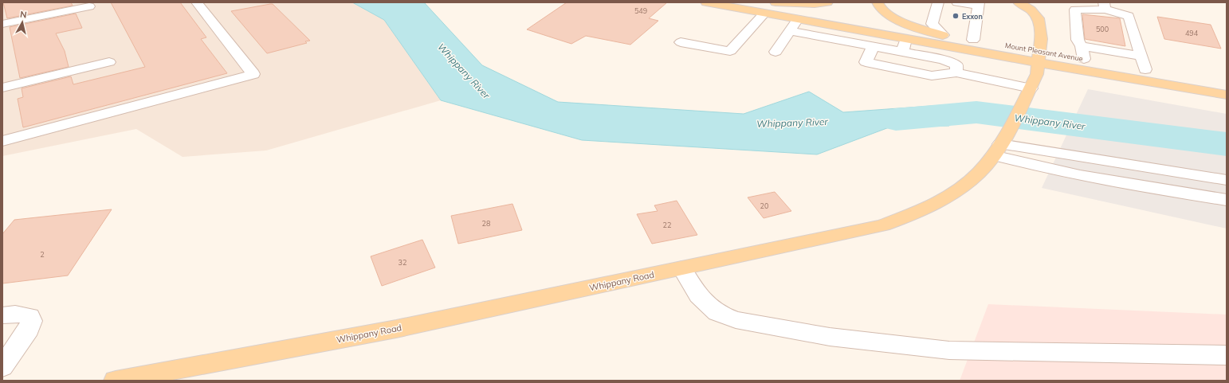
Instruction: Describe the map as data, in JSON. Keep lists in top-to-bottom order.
{
  "streets": {
    "main road": ["Mount Pleasant Avenue", "Whippany Road"]
  },
  "crossings": [
    ["Mount Pleasant Avenue", "Whippany Road"]
  ],
  "water": ["Whippany River"],
  "places": ["Exxon"],
  "house_numbers": [
    "549",
    "500",
    "494",
    "20",
    "28",
    "22",
    "2",
    "32"
  ],
  "north": "top"
}
